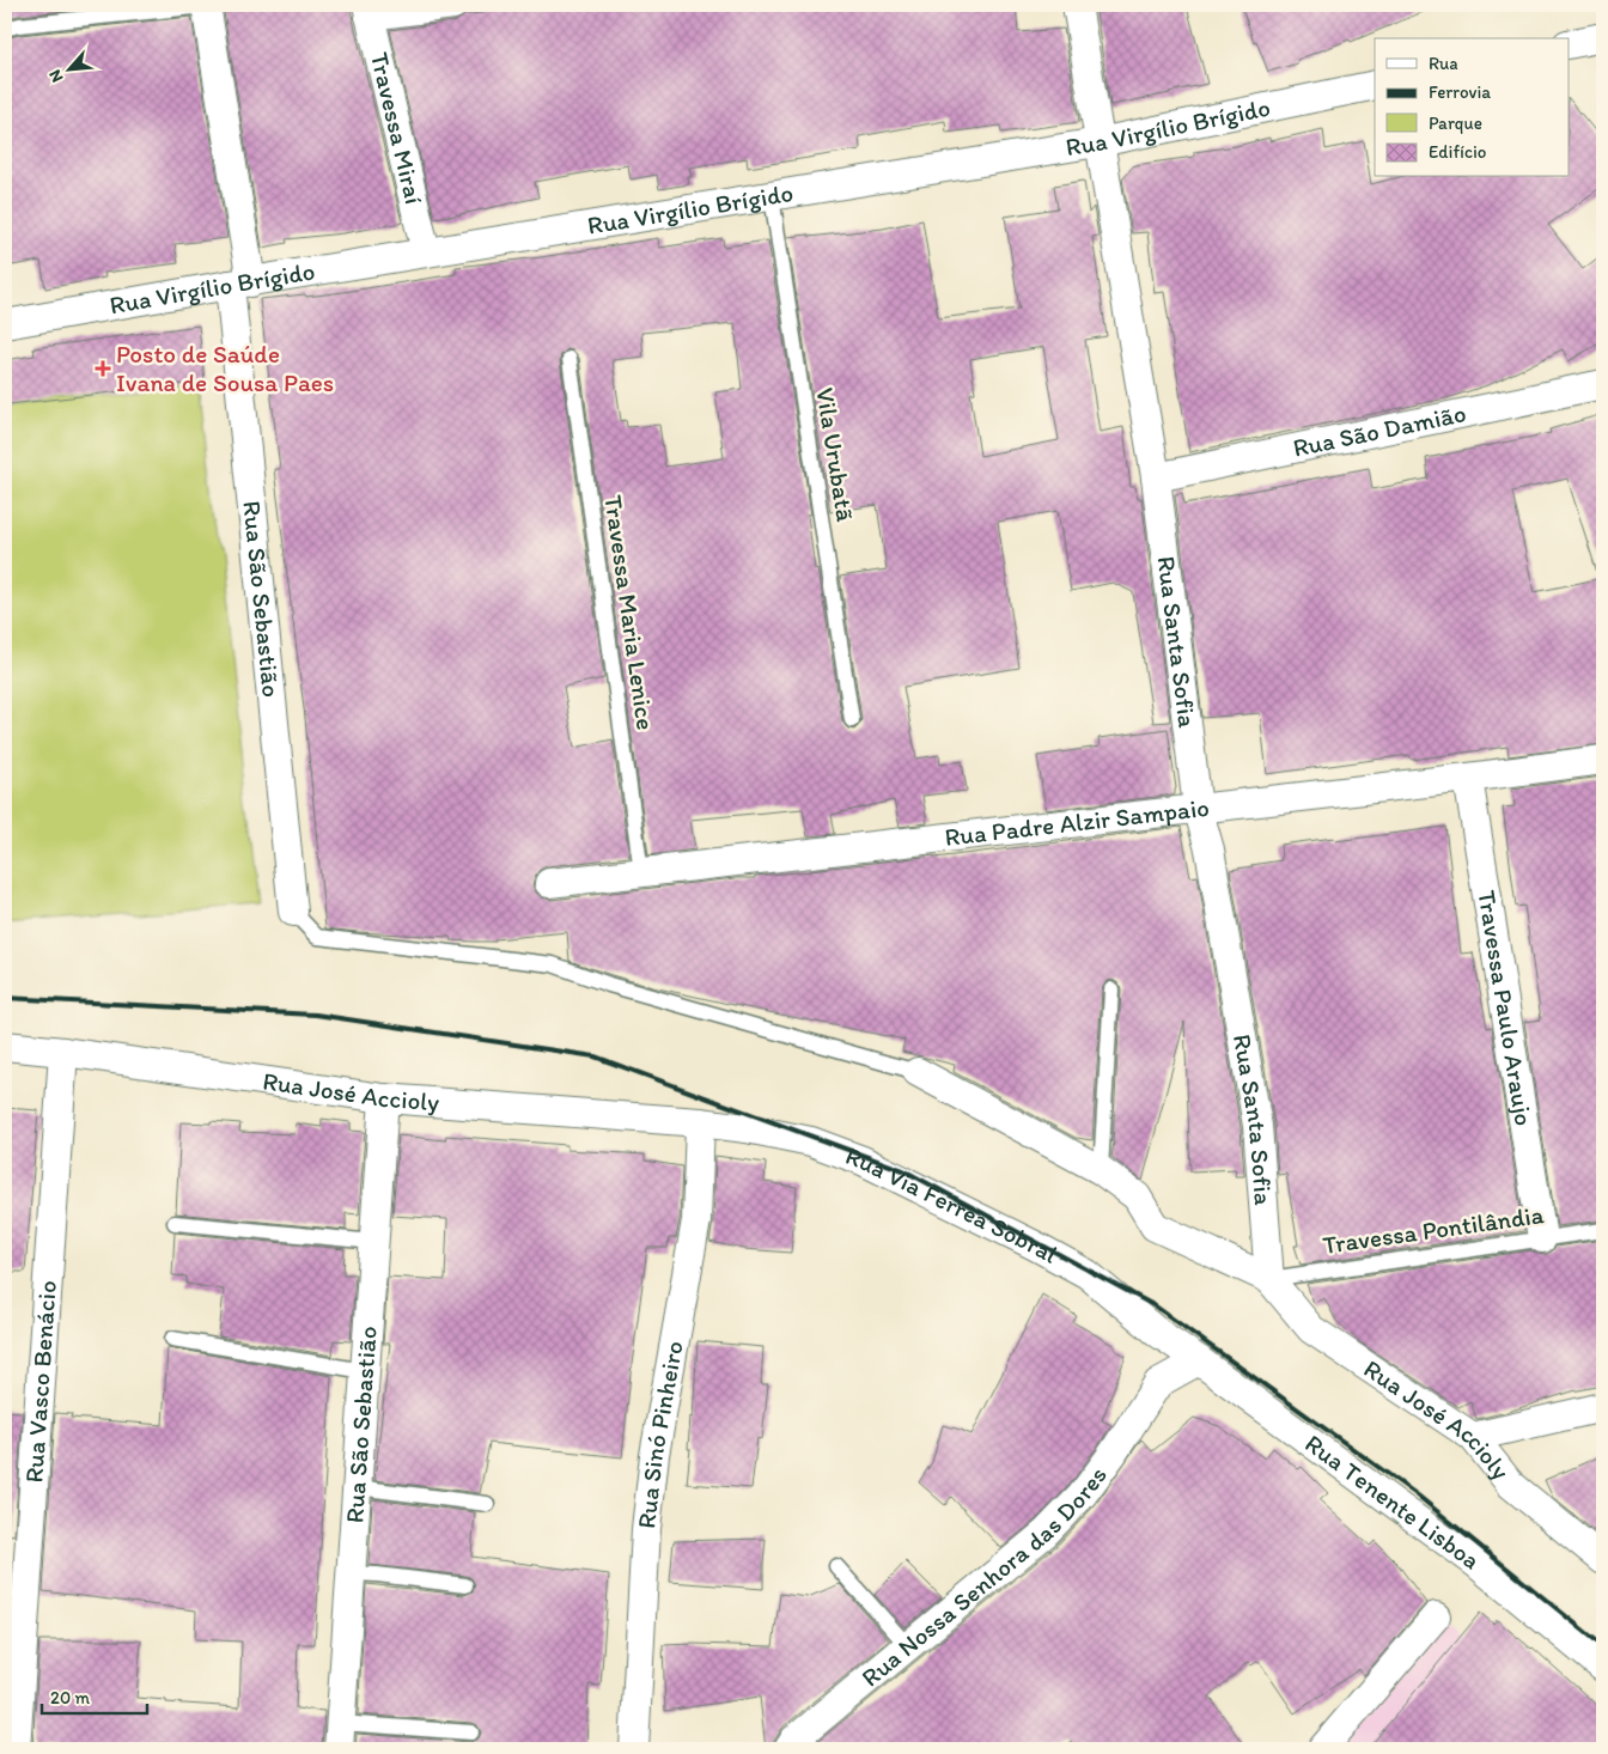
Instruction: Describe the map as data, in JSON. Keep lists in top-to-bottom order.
{
  "streets": {
    "street": [
      "Rua Virgílio Brígido",
      "Travessa Miraí",
      "Rua São Damião",
      "Rua São Sebastião",
      "Rua Santa Sofia",
      "Rua Padre Alzir Sampaio",
      "Travessa Paulo Araujo",
      "Rua José Accioly",
      "Rua Via Ferrea Sobral",
      "Rua Vasco Benácio",
      "Rua Sinó Pinheiro",
      "Rua Tenente Lisboa",
      "Rua Nossa Senhora das Dores"
    ],
    "lane": ["Vila Urubatã", "Travessa Maria Lenice", "Travessa Pontilândia"]
  },
  "crossings": [
    ["Rua Virgílio Brígido", "Travessa Miraí"],
    ["Rua Virgílio Brígido", "Vila Urubatã"],
    ["Rua Virgílio Brígido", "Rua São Sebastião"],
    ["Rua Virgílio Brígido", "Rua Santa Sofia"],
    ["Rua São Damião", "Rua Santa Sofia"],
    ["Rua São Sebastião", "Rua José Accioly"],
    ["Travessa Maria Lenice", "Rua Padre Alzir Sampaio"],
    ["Rua Santa Sofia", "Rua Padre Alzir Sampaio"],
    ["Rua Santa Sofia", "Rua José Accioly"],
    ["Rua Santa Sofia", "Travessa Pontilândia"],
    ["Rua Padre Alzir Sampaio", "Travessa Paulo Araujo"],
    ["Travessa Paulo Araujo", "Travessa Pontilândia"],
    ["Rua José Accioly", "Rua Via Ferrea Sobral"],
    ["Rua José Accioly", "Travessa Pontilândia"],
    ["Rua José Accioly", "Rua Vasco Benácio"],
    ["Rua José Accioly", "Rua Sinó Pinheiro"],
    ["Rua Via Ferrea Sobral", "Rua Sinó Pinheiro"],
    ["Rua Via Ferrea Sobral", "Rua Tenente Lisboa"],
    ["Rua Tenente Lisboa", "Rua Nossa Senhora das Dores"]
  ],
  "places": {
    "health": ["Posto de Saúde Ivana de Sousa Paes"]
  },
  "legend": [
    "Rua",
    "Ferrovia",
    "Parque",
    "Edifício"
  ],
  "scale_bar": "20 m",
  "north": "bottom left"
}
